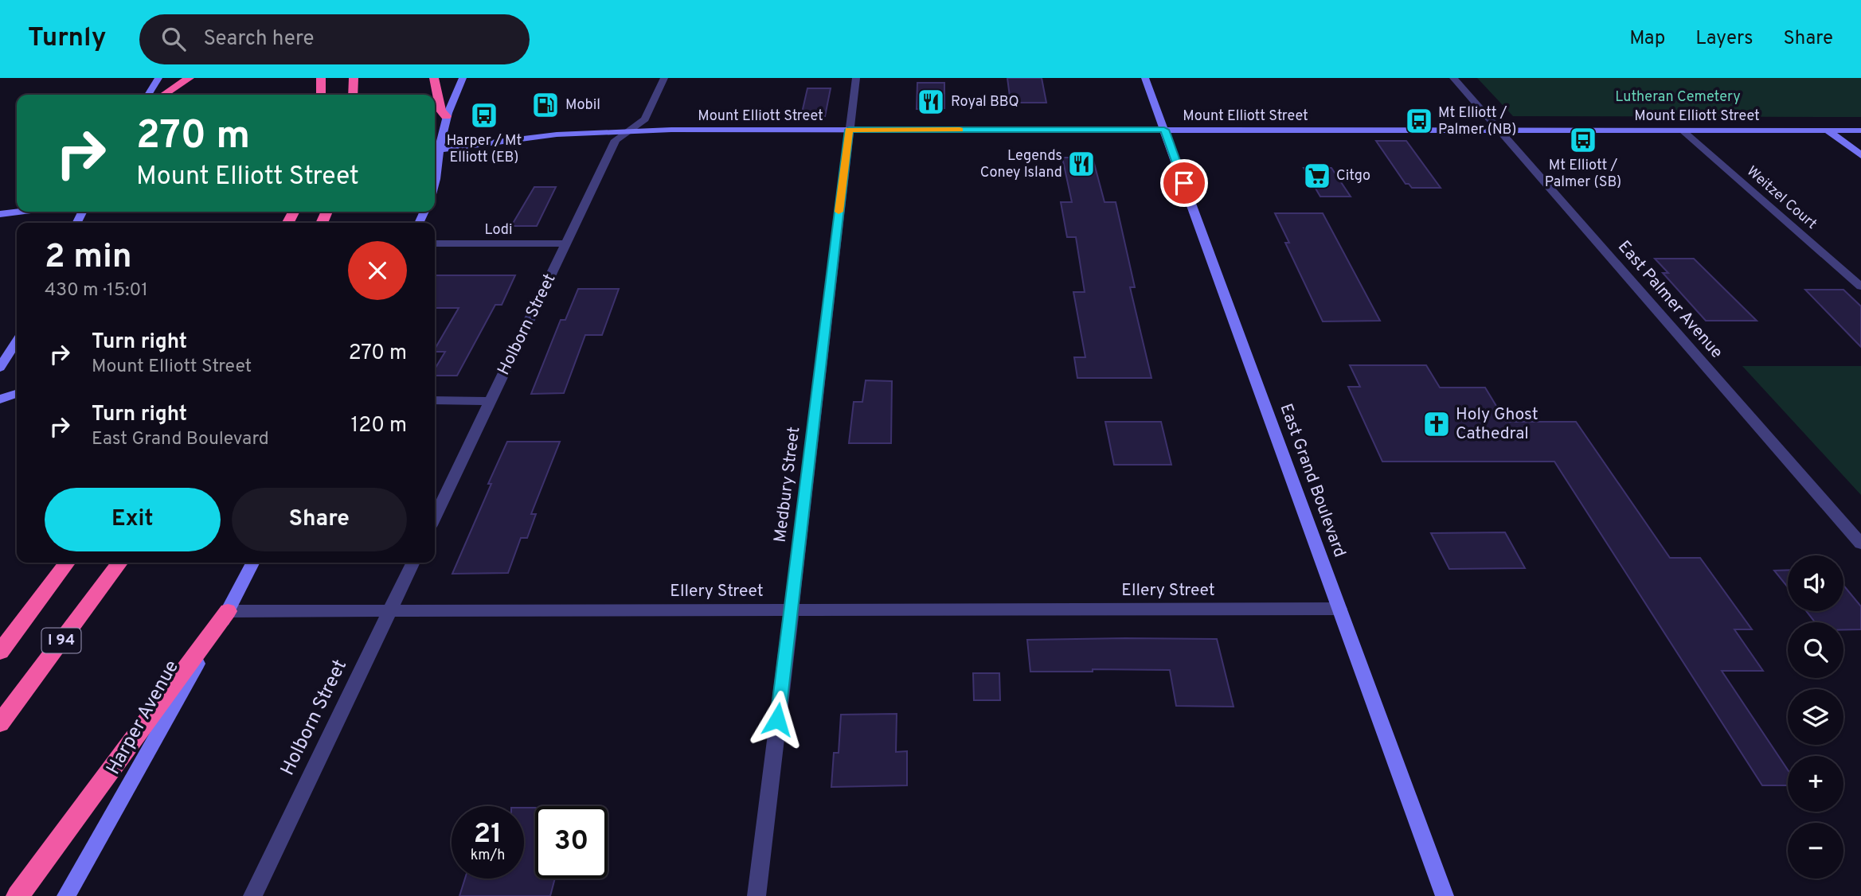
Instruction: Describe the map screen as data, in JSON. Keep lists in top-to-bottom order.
{
  "streets": {
    "highway": ["I 94"],
    "main road": ["Mount Elliott Street", "East Grand Boulevard", "Harper Avenue"],
    "street": [
      "Weitzel Court",
      "Lodi",
      "East Palmer Avenue",
      "Holborn Street",
      "Medbury Street",
      "Ellery Street"
    ]
  },
  "crossings": [
    ["Mount Elliott Street", "Weitzel Court"],
    ["Mount Elliott Street", "East Palmer Avenue"],
    ["Mount Elliott Street", "Holborn Street"],
    ["Mount Elliott Street", "East Grand Boulevard"],
    ["Mount Elliott Street", "Medbury Street"],
    ["Lodi", "Holborn Street"],
    ["Holborn Street", "Ellery Street"],
    ["East Grand Boulevard", "Ellery Street"],
    ["Medbury Street", "Ellery Street"],
    ["Ellery Street", "Harper Avenue"]
  ],
  "parks": ["Lutheran Cemetery"],
  "places": {
    "restaurant": ["Royal BBQ", "Legends Coney Island"],
    "fuel station": ["Mobil"],
    "bus stop": ["Harper / Mt Elliott (EB)", "Mt Elliott / Palmer (NB)", "Mt Elliott / Palmer (SB)"],
    "supermarket": ["Citgo"],
    "church": ["Holy Ghost Cathedral"]
  },
  "page": {
    "header": "Turnly",
    "search": "Search here",
    "nav": ["Map", "Layers", "Share"],
    "turn": ["270 m", "Mount Elliott Street"],
    "heading": ["2 min", "430 m · 15:01"],
    "list": [
      {
        "name": "Turn right",
        "note": "Mount Elliott Street",
        "value": "270 m"
      },
      {
        "name": "Turn right",
        "note": "East Grand Boulevard",
        "value": "120 m"
      }
    ],
    "buttons": ["Exit", "Share"],
    "map_buttons": ["+", "−"],
    "speed": "21 km/h",
    "limit": "30"
  }
}
